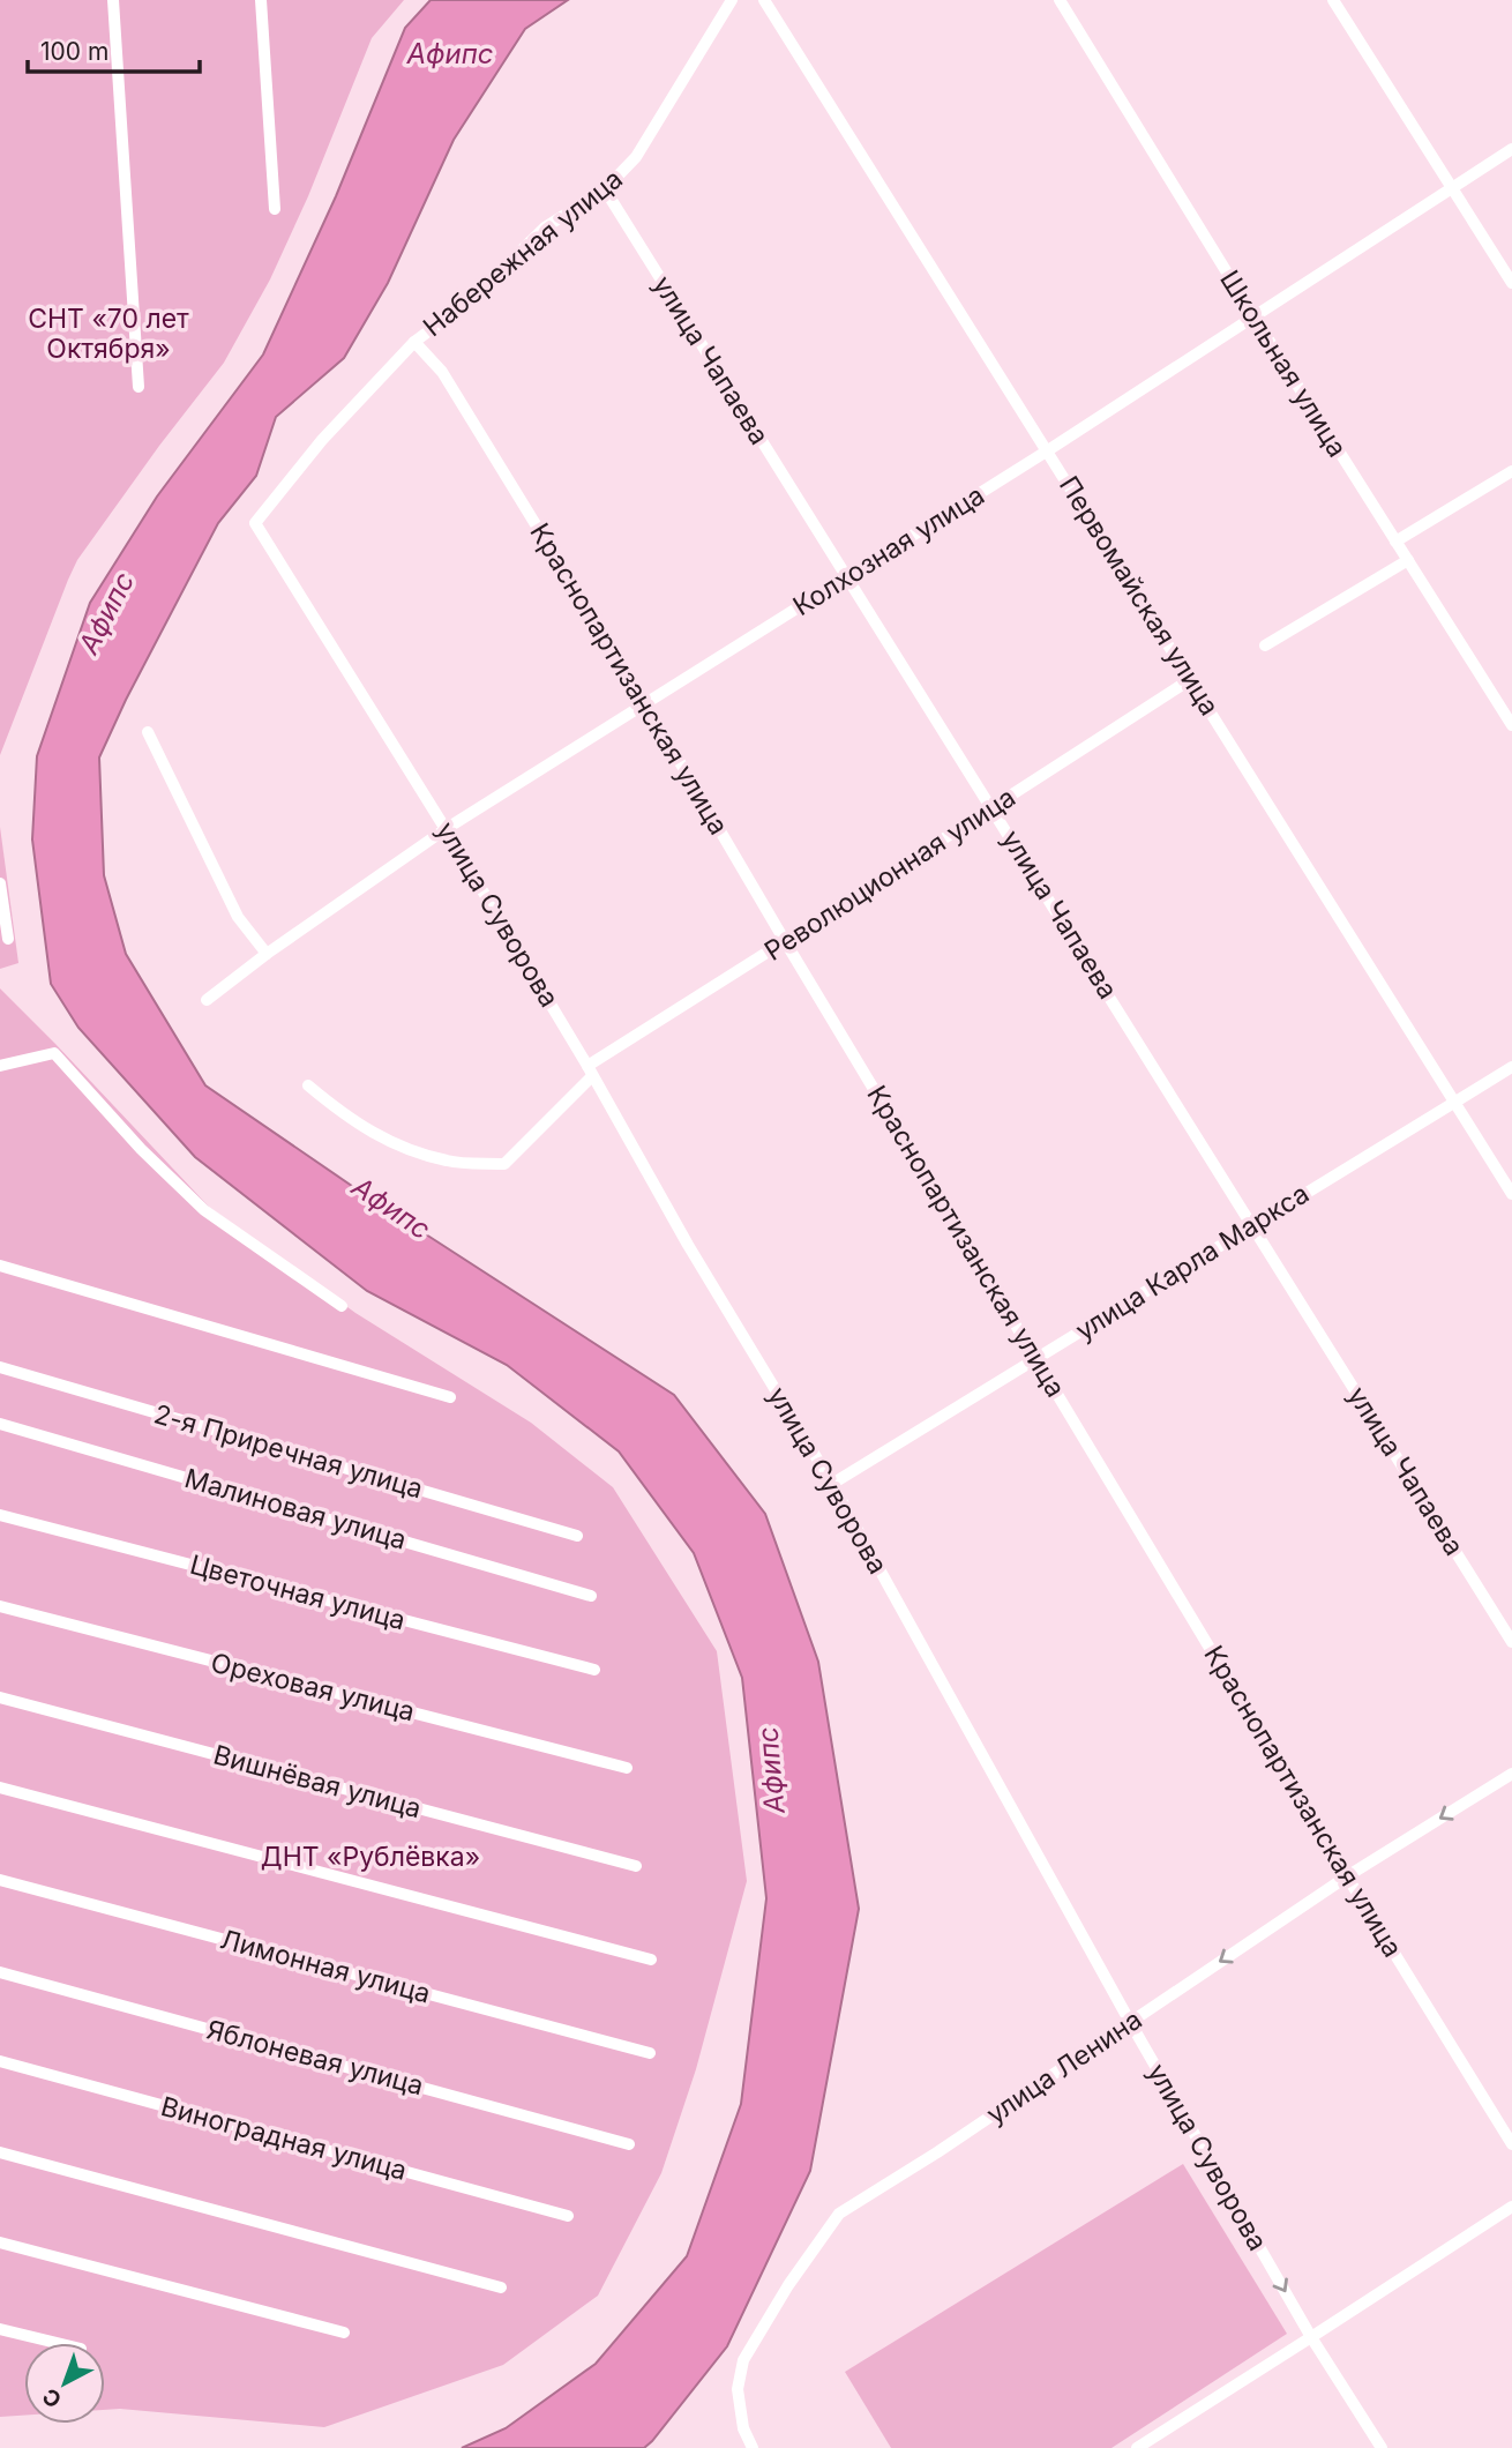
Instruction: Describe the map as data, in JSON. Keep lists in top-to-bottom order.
{
  "streets": {
    "street": [
      "Набережная улица",
      "улица Чапаева",
      "Школьная улица",
      "Колхозная улица",
      "Первомайская улица",
      "Краснопартизанская улица",
      "Революционная улица",
      "улица Суворова",
      "улица Карла Маркса",
      "2-я Приречная улица",
      "Малиновая улица",
      "Цветочная улица",
      "Ореховая улица",
      "Вишнёвая улица",
      "Лимонная улица",
      "Яблоневая улица",
      "улица Ленина",
      "Виноградная улица"
    ]
  },
  "crossings": [
    ["Набережная улица", "улица Чапаева"],
    ["Набережная улица", "Краснопартизанская улица"],
    ["Набережная улица", "улица Суворова"],
    ["улица Чапаева", "Колхозная улица"],
    ["улица Чапаева", "Революционная улица"],
    ["улица Чапаева", "улица Карла Маркса"],
    ["Школьная улица", "Колхозная улица"],
    ["Колхозная улица", "Первомайская улица"],
    ["Колхозная улица", "Краснопартизанская улица"],
    ["Колхозная улица", "улица Суворова"],
    ["Первомайская улица", "Революционная улица"],
    ["Первомайская улица", "улица Карла Маркса"],
    ["Краснопартизанская улица", "Революционная улица"],
    ["Краснопартизанская улица", "улица Карла Маркса"],
    ["Краснопартизанская улица", "улица Ленина"],
    ["Революционная улица", "улица Суворова"],
    ["улица Суворова", "улица Карла Маркса"],
    ["улица Суворова", "улица Ленина"]
  ],
  "one_way": ["улица Ленина"],
  "water": ["Афипс"],
  "parks": ["СНТ «70 лет Октября»", "ДНТ «Рублёвка»"],
  "scale_bar": "100 m",
  "north": "bottom left"
}
